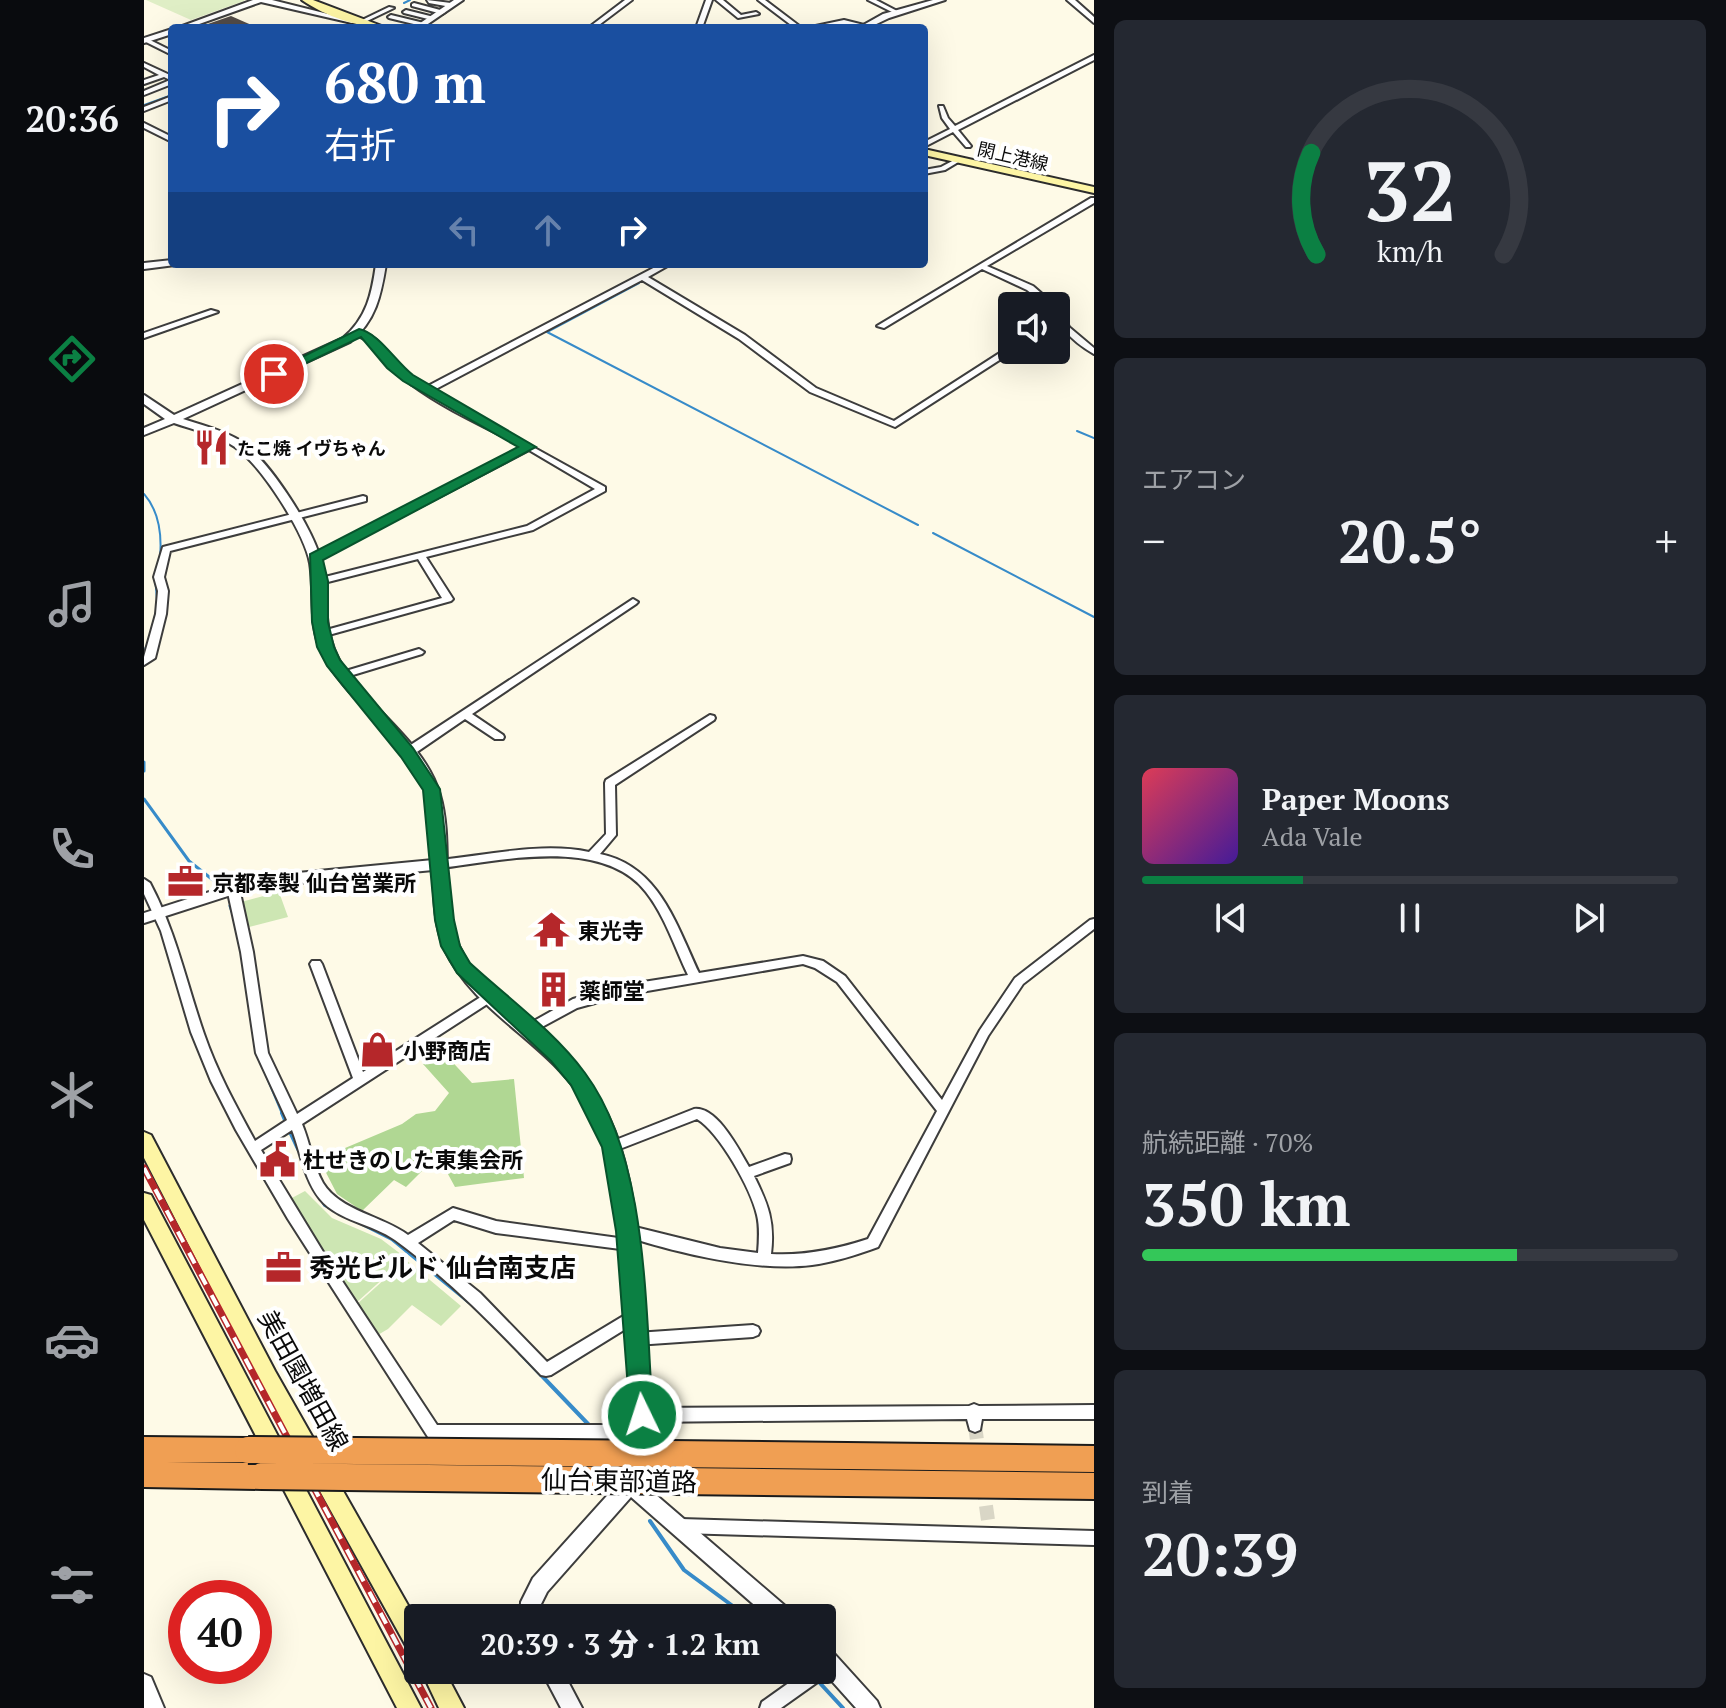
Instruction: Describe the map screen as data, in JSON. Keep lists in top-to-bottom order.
{
  "streets": {
    "highway": ["仙台東部道路"],
    "main road": ["閖上港線", "美田園増田線"]
  },
  "places": {
    "restaurant": ["たこ焼 イヴちゃん"],
    "office": ["京都奉製 仙台営業所", "秀光ビルド 仙台南支店"],
    "temple": ["東光寺"],
    "building": ["薬師堂"],
    "shop": ["小野商店"],
    "public building": ["杜せきのした東集会所"]
  },
  "page": {
    "tabs": "20:36",
    "turn": ["680 m", "右折"],
    "tile": [
      "エアコン",
      ["航続距離 · 70%", "350 km"],
      ["到着", "20:39"]
    ],
    "heat": ["−", "20.5°", "+"],
    "song": ["Paper Moons", "Ada Vale"],
    "limit": "40",
    "trip": "20:39 · 3 分 · 1.2 km",
    "gauge": ["32", "km/h"]
  }
}
